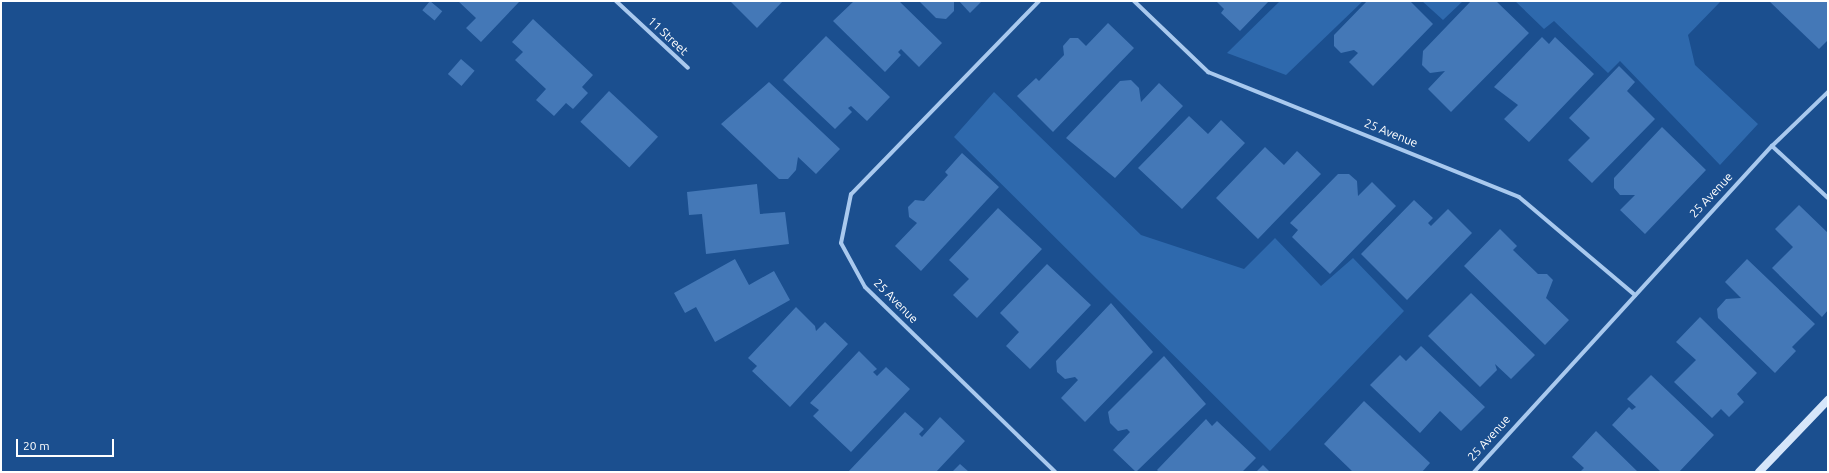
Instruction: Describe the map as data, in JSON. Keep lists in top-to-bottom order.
{
  "streets": {
    "street": ["11 Street", "25 Avenue"]
  },
  "scale_bar": "20 m"
}
